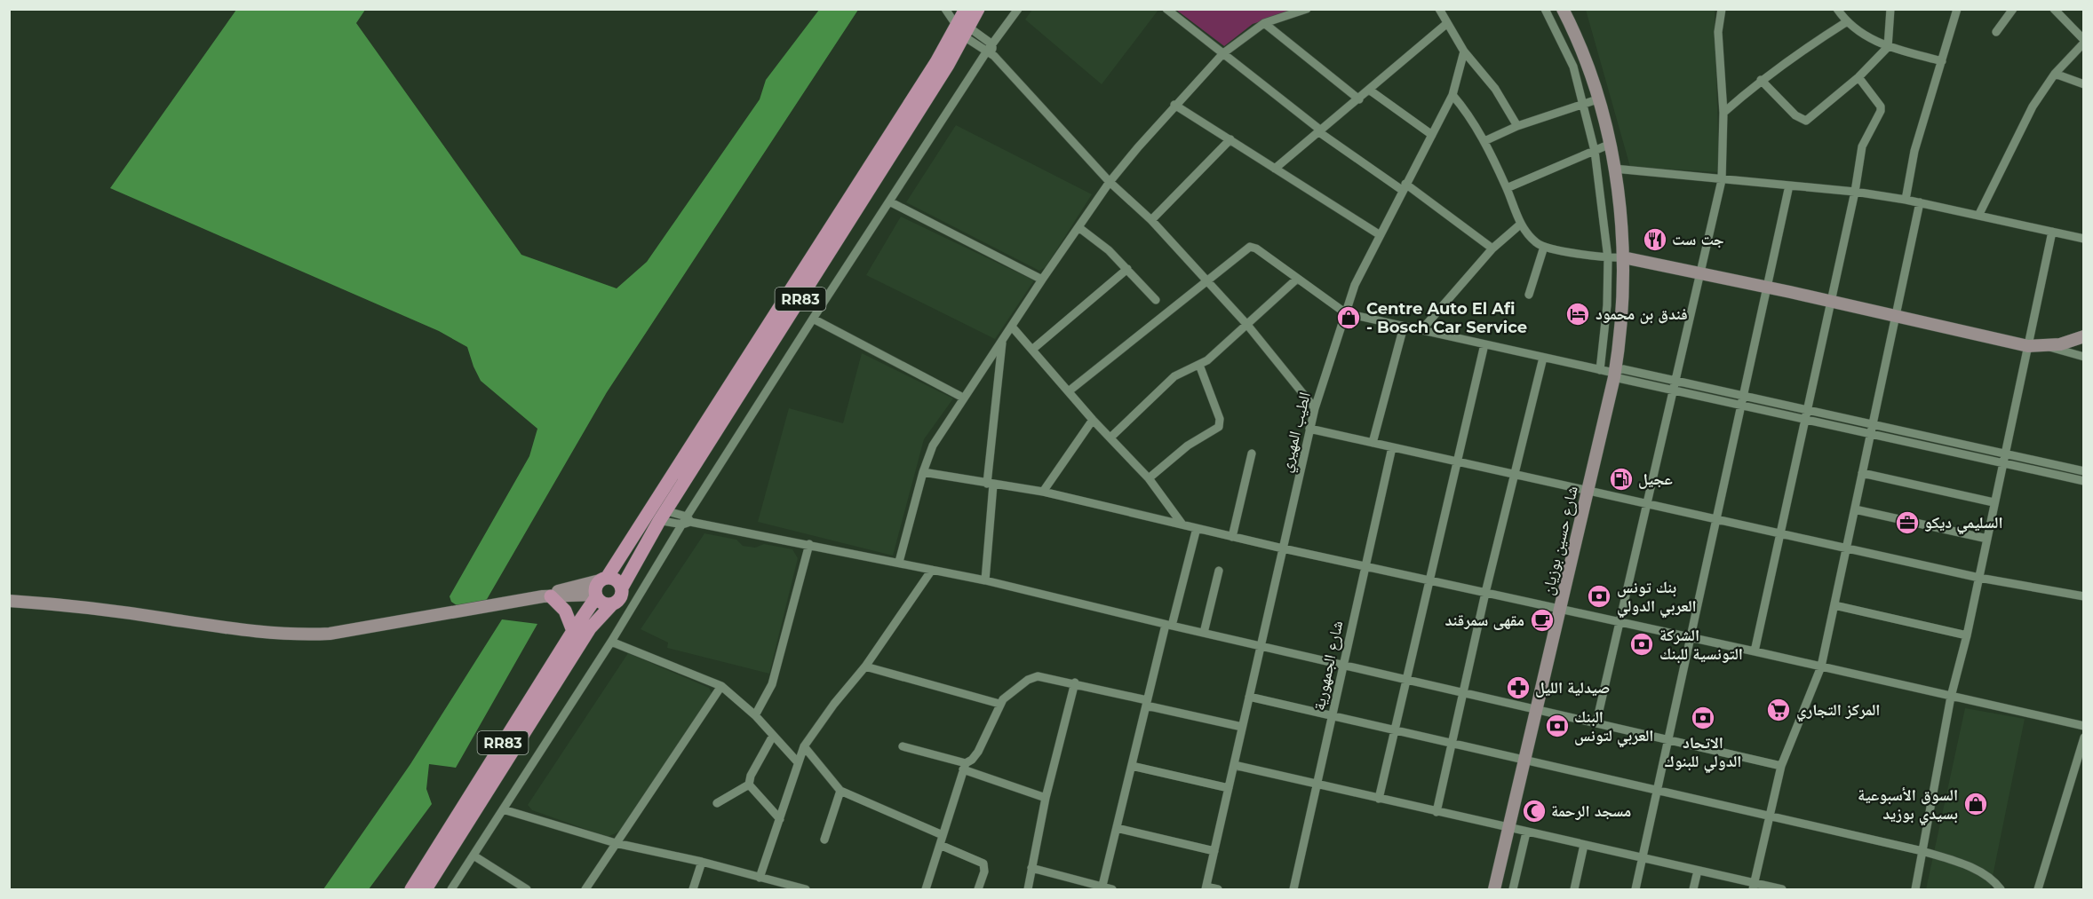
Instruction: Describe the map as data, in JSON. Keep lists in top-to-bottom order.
{
  "streets": {
    "main road": ["RR83", "شارع حسين بوزيان"],
    "street": ["الطيب المهيري", "شارع الجمهورية"]
  },
  "places": {
    "restaurant": ["جت ست"],
    "hotel": ["فندق بن محمود"],
    "shop": ["Centre Auto El Afi - Bosch Car Service", "السوق الأسبوعية بسيدي بوزيد"],
    "fuel station": ["عجيل"],
    "office": ["السليمي ديكو"],
    "bank": [
      "بنك تونس العربي الدولي",
      "الشركة التونسية للبنك",
      "الاتحاد الدولي للبنوك",
      "البنك العربي لتونس"
    ],
    "cafe": ["مقهى سمرقند"],
    "pharmacy": ["صيدلية الليل"],
    "supermarket": ["المركز التجاري"],
    "mosque": ["مسجد الرحمة"]
  }
}
